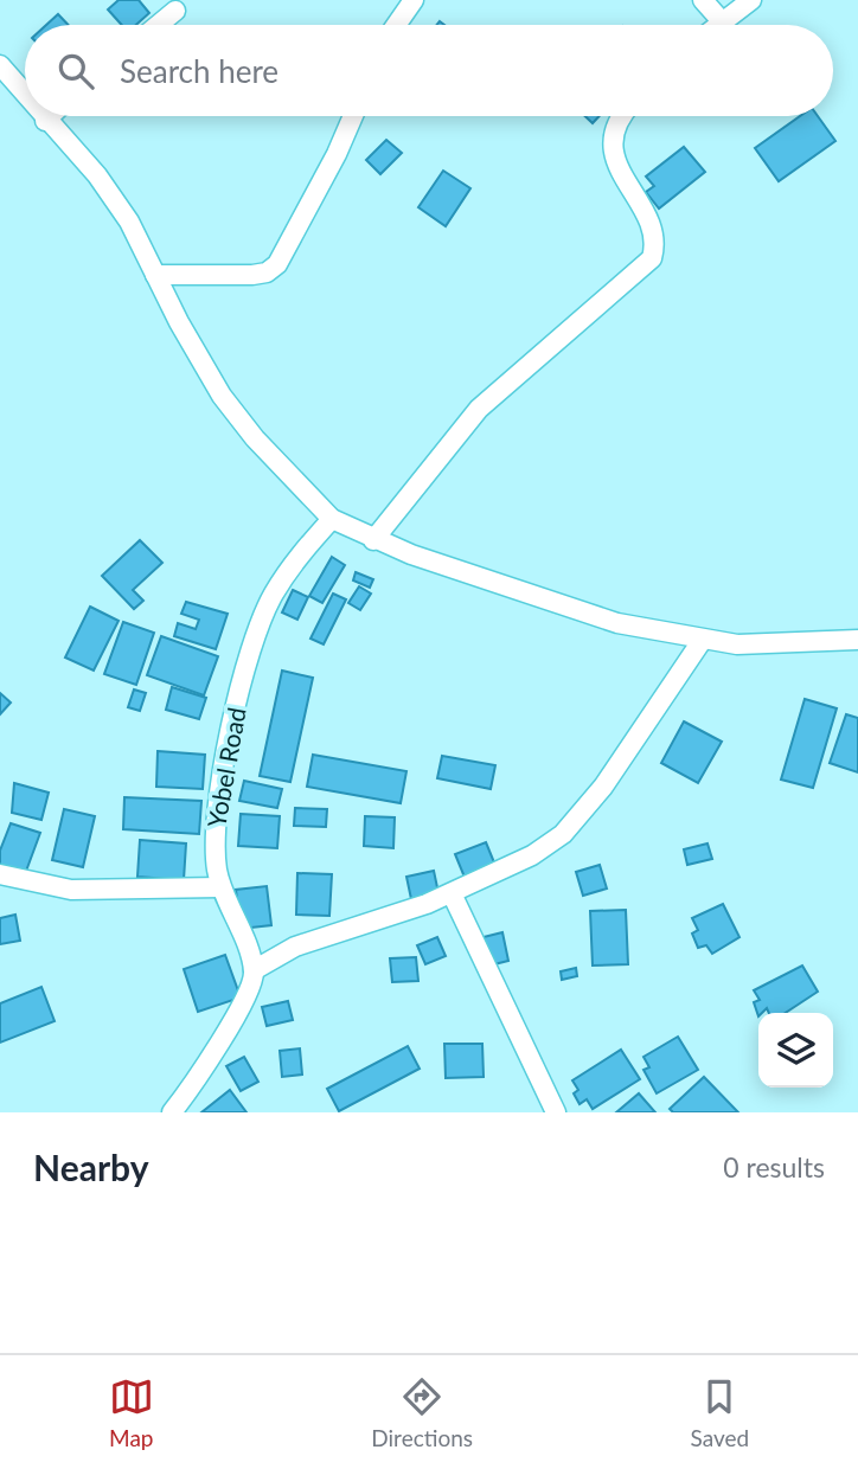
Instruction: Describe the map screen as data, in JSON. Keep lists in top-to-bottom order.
{
  "streets": {
    "street": ["Yobel Road"]
  },
  "page": {
    "search": "Search here",
    "heading": ["Nearby", "0 results"],
    "nav": ["Map", "Directions", "Saved"]
  }
}
